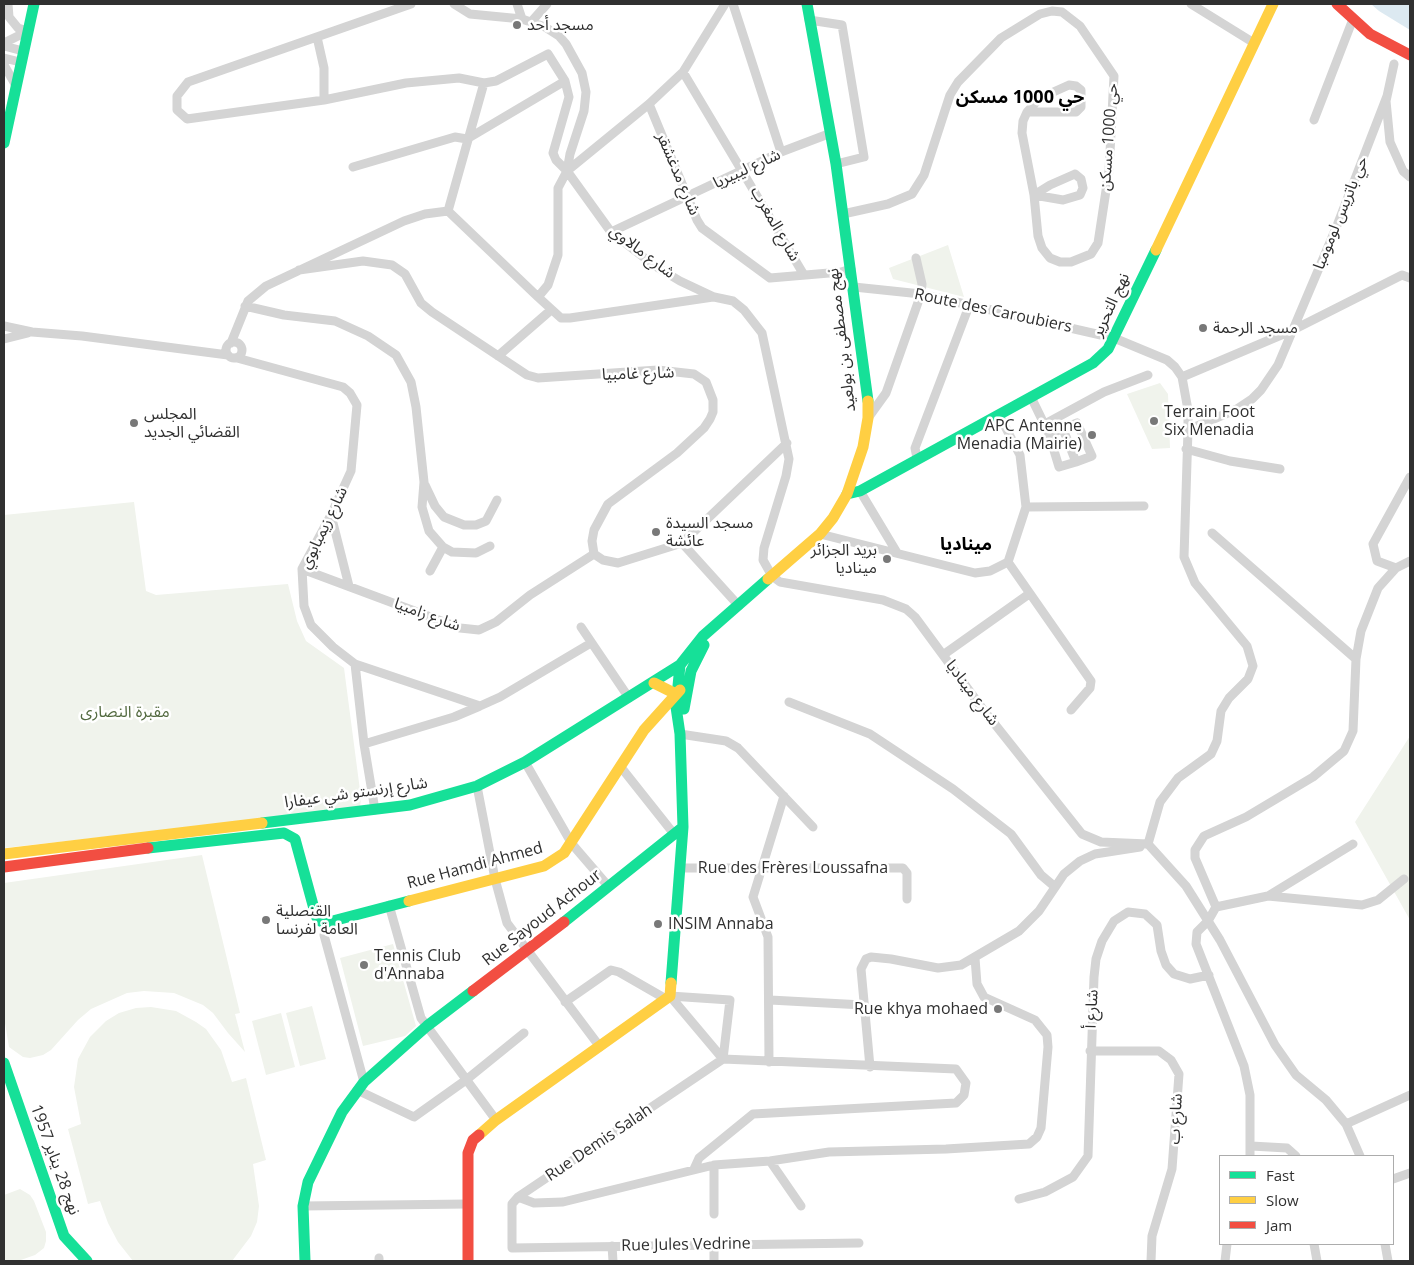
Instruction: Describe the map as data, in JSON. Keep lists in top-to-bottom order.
{
  "streets": {
    "main road": [
      "نهج التحرير",
      "نهج مصطفى بن بولعيد",
      "شارع إرنستو شي عيفارا",
      "Rue Hamdi Ahmed",
      "Rue Sayoud Achour",
      "نهج 28 يناير 1957"
    ],
    "street": [
      "حي 1000 مسكن",
      "شارع ليبيريا",
      "شارع مدغشقر",
      "حي باتريس لومومبا",
      "شارع المغرب",
      "شارع مالاوي",
      "Route des Caroubiers",
      "شارع غامبيا",
      "شارع زيمبابوي",
      "شارع زامبيا",
      "شارع ميناديا",
      "Rue des Frères Loussafna",
      "شارع أ",
      "شارع ب",
      "Rue Demis Salah",
      "Rue Jules Vedrine"
    ]
  },
  "crossings": [
    ["حي 1000 مسكن", "نهج مصطفى بن بولعيد"],
    ["شارع ليبيريا", "شارع مدغشقر"],
    ["شارع ليبيريا", "شارع المغرب"],
    ["شارع ليبيريا", "شارع مالاوي"],
    ["شارع ليبيريا", "نهج مصطفى بن بولعيد"],
    ["شارع مدغشقر", "شارع المغرب"],
    ["شارع مدغشقر", "نهج مصطفى بن بولعيد"],
    ["شارع مالاوي", "نهج مصطفى بن بولعيد"],
    ["شارع مالاوي", "شارع ميناديا"],
    ["نهج التحرير", "Route des Caroubiers"],
    ["نهج التحرير", "نهج مصطفى بن بولعيد"],
    ["Route des Caroubiers", "نهج مصطفى بن بولعيد"],
    ["نهج مصطفى بن بولعيد", "شارع ميناديا"],
    ["نهج مصطفى بن بولعيد", "شارع إرنستو شي عيفارا"],
    ["شارع غامبيا", "شارع زامبيا"],
    ["شارع زيمبابوي", "شارع زامبيا"],
    ["شارع إرنستو شي عيفارا", "Rue Hamdi Ahmed"],
    ["شارع أ", "شارع ب"],
    ["Rue Demis Salah", "Rue Jules Vedrine"]
  ],
  "districts": ["حي 1000 مسكن", "ميناديا"],
  "parks": ["مقبرة النصارى"],
  "places": [
    "مسجد أحد",
    "مسجد الرحمة",
    "Terrain Foot Six Menadia",
    "المجلس القضائي الجديد",
    "APC Antenne Menadia (Mairie)",
    "مسجد السيدة عائشة",
    "بريد الجزائر ميناديا",
    "القنصلية العامة لفرنسا",
    "INSIM Annaba",
    "Tennis Club d'Annaba",
    "Rue khya mohaed"
  ],
  "legend": ["Fast", "Slow", "Jam"]
}
